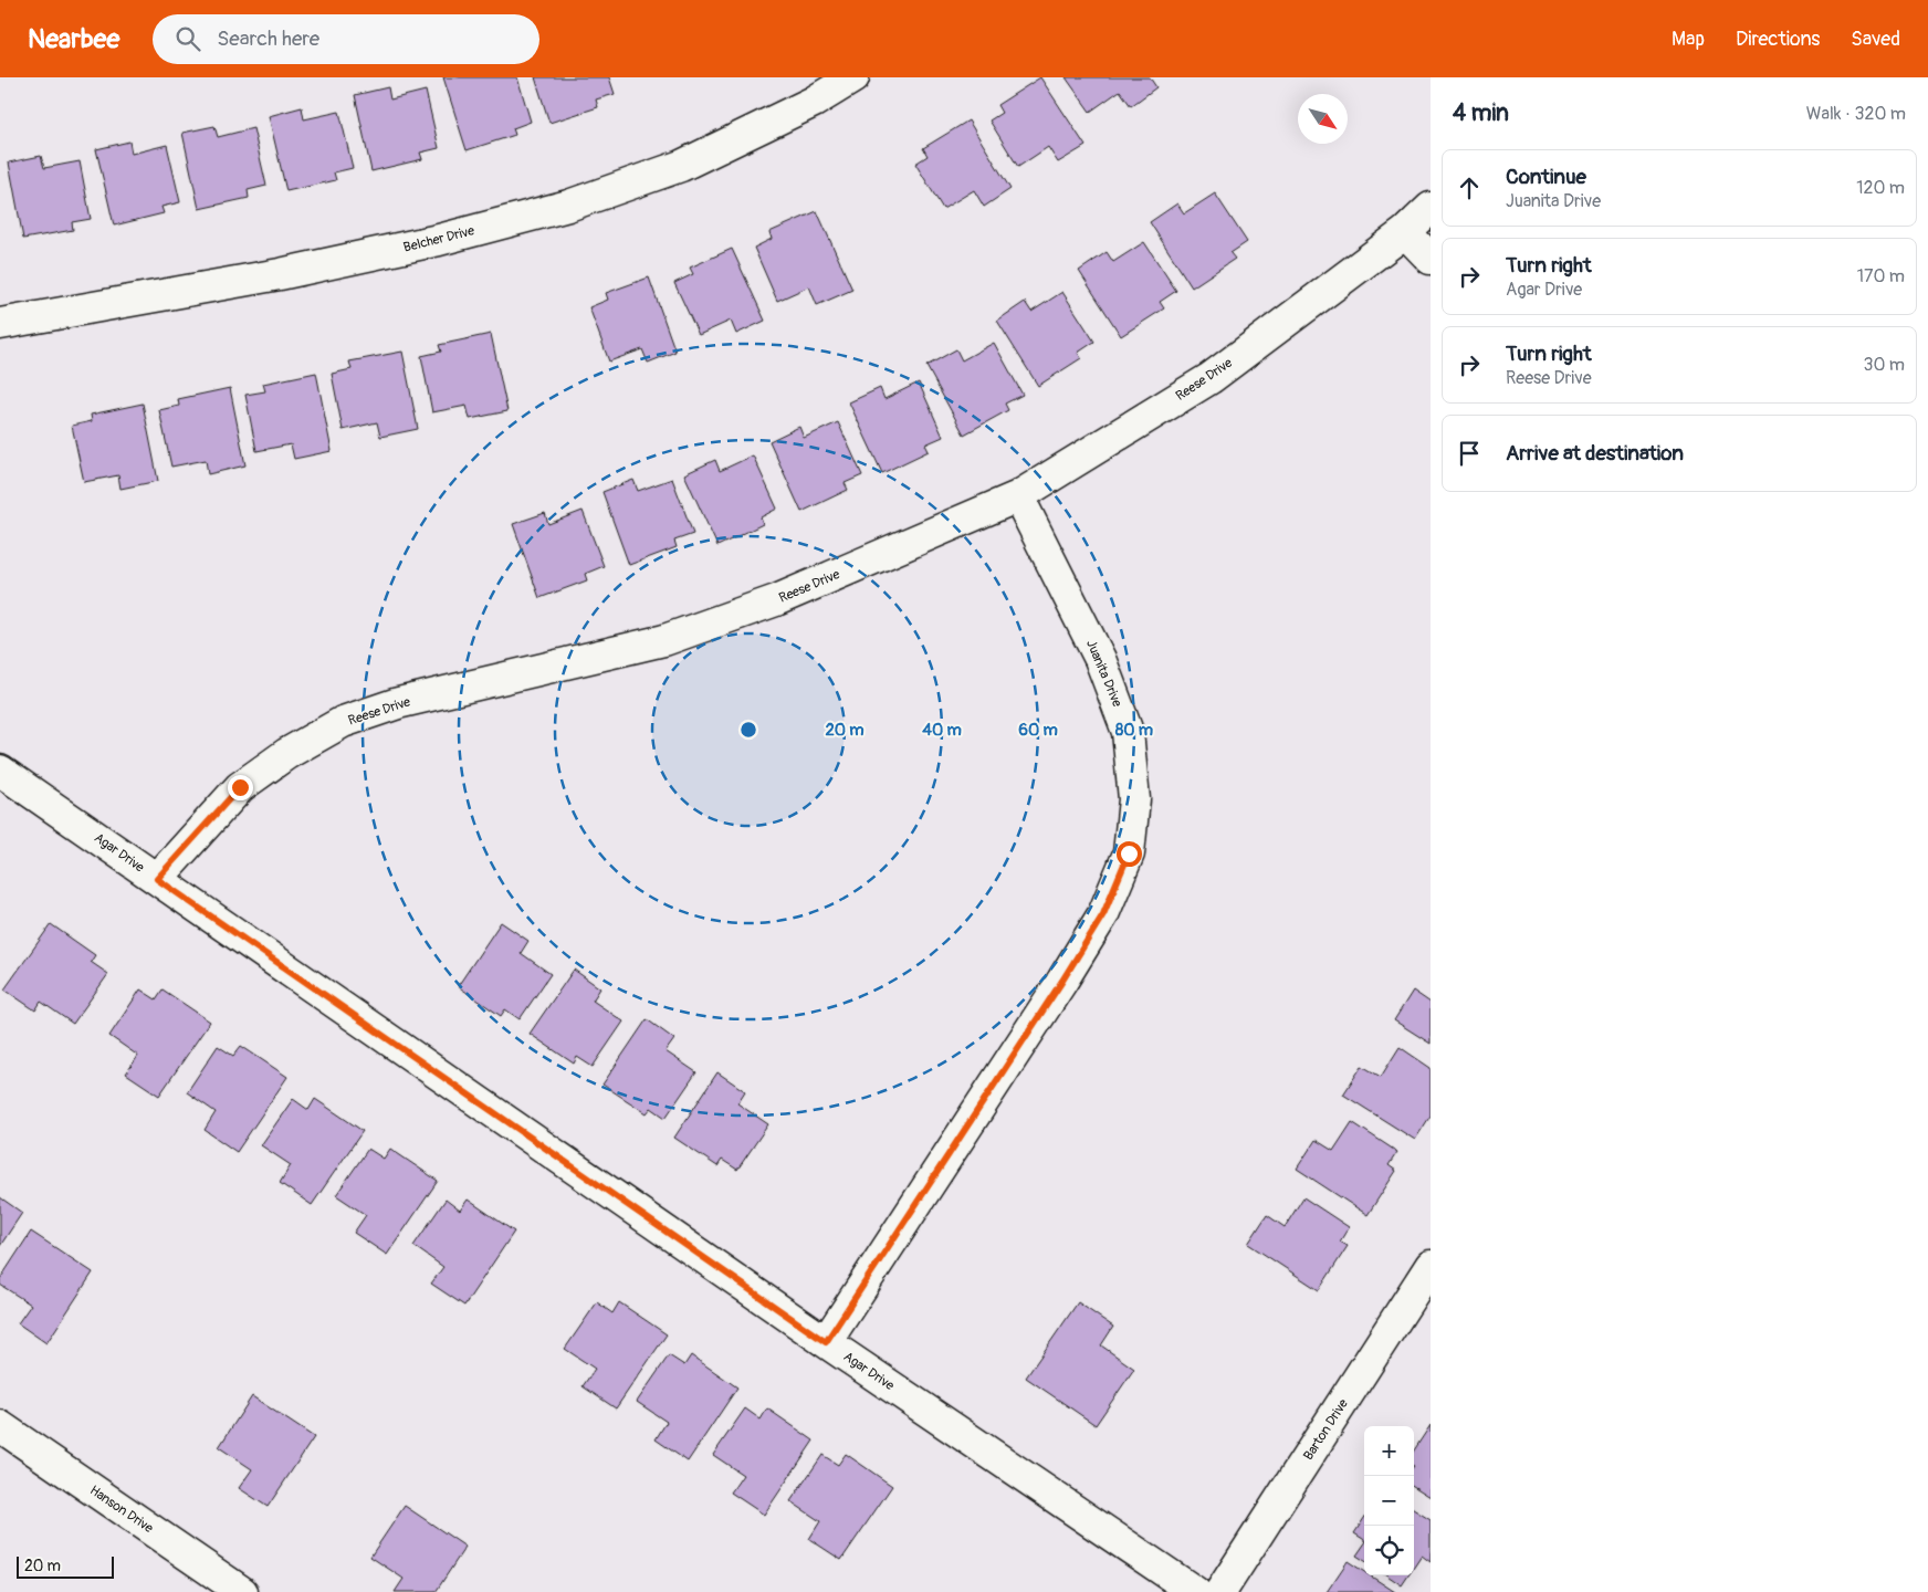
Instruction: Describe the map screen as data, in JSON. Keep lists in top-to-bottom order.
{
  "streets": {
    "street": [
      "Belcher Drive",
      "Reese Drive",
      "Juanita Drive",
      "Agar Drive",
      "Barton Drive",
      "Hanson Drive"
    ]
  },
  "crossings": [
    ["Reese Drive", "Juanita Drive"],
    ["Reese Drive", "Agar Drive"],
    ["Juanita Drive", "Agar Drive"]
  ],
  "scale_bar": "20 m",
  "north": "bottom right",
  "page": {
    "header": "Nearbee",
    "search": "Search here",
    "nav": ["Map", "Directions", "Saved"],
    "heading": ["4 min", "Walk · 320 m"],
    "list": [
      ["Continue", "Juanita Drive", "120 m"],
      ["Turn right", "Agar Drive", "170 m"],
      ["Turn right", "Reese Drive", "30 m"],
      "Arrive at destination"
    ],
    "map_buttons": ["+", "−"],
    "scale": "20 m"
  },
  "rings": [
    "20 m",
    "40 m",
    "60 m",
    "80 m"
  ]
}
